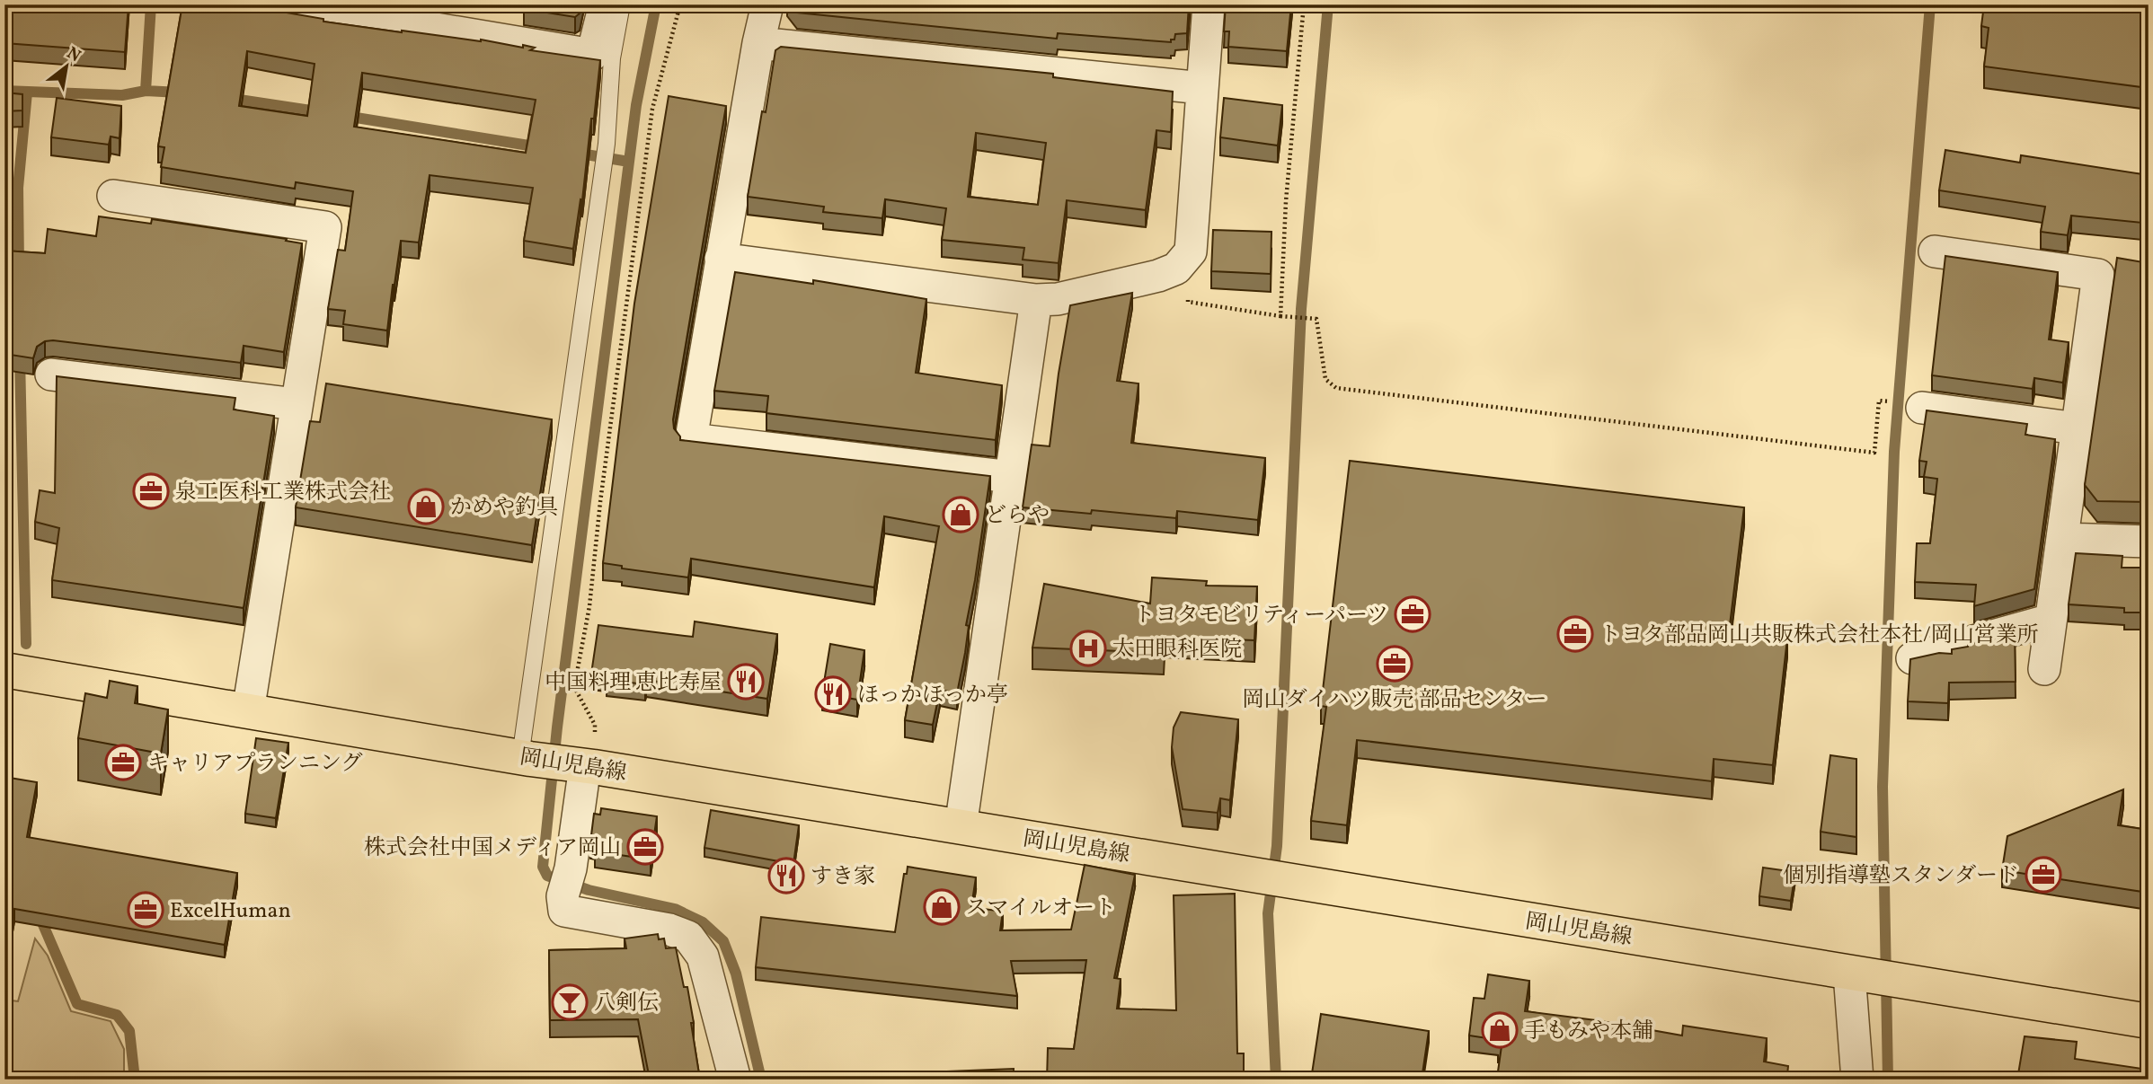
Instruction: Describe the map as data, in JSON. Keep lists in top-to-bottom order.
{
  "streets": {
    "main road": ["岡山児島線"]
  },
  "places": {
    "office": [
      "泉工医科工業株式会社",
      "トヨタモビリティーパーツ",
      "トヨタ部品岡山共販株式会社本社/岡山営業所",
      "岡山ダイハツ販売 部品センター",
      "キャリアプランニング",
      "株式会社中国メディア岡山",
      "個別指導塾スタンダード",
      "ExcelHuman"
    ],
    "shop": [
      "かめや釣具",
      "どらや",
      "スマイルオート",
      "手もみや本舗"
    ],
    "hospital": ["太田眼科医院"],
    "restaurant": ["中国料理 恵比寿屋", "ほっかほっか亭", "すき家"],
    "bar": ["八剣伝"]
  },
  "north": "top right"
}
